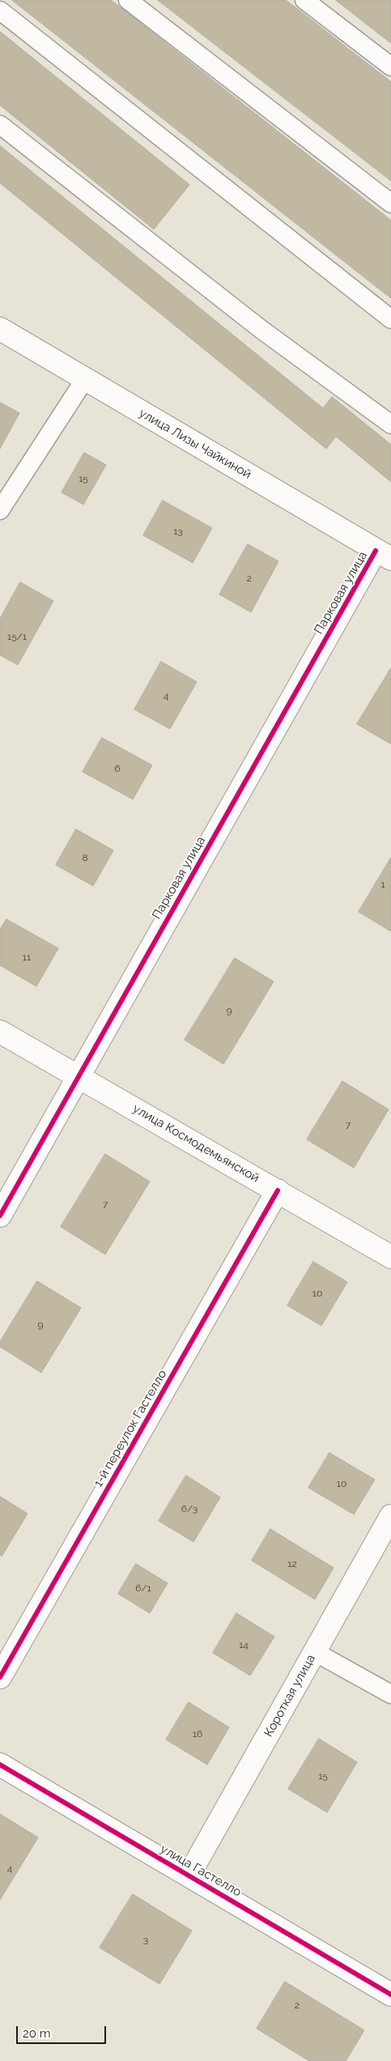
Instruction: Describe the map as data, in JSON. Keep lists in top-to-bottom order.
{
  "streets": {
    "street": [
      "улица Лизы Чайкиной",
      "Парковая улица",
      "улица Космодемьянской",
      "1-й переулок Гастелло",
      "Короткая улица",
      "улица Гастелло"
    ]
  },
  "crossings": [
    ["улица Лизы Чайкиной", "Парковая улица"],
    ["Парковая улица", "улица Космодемьянской"],
    ["улица Космодемьянской", "1-й переулок Гастелло"],
    ["Короткая улица", "улица Гастелло"]
  ],
  "house_numbers": [
    "15",
    "13",
    "2",
    "15/1",
    "4",
    "6",
    "8",
    "1",
    "11",
    "9",
    "7",
    "7",
    "10",
    "9",
    "10",
    "6/3",
    "12",
    "6/1",
    "14",
    "16",
    "15",
    "4",
    "3",
    "2"
  ],
  "scale_bar": "20 m"
}
